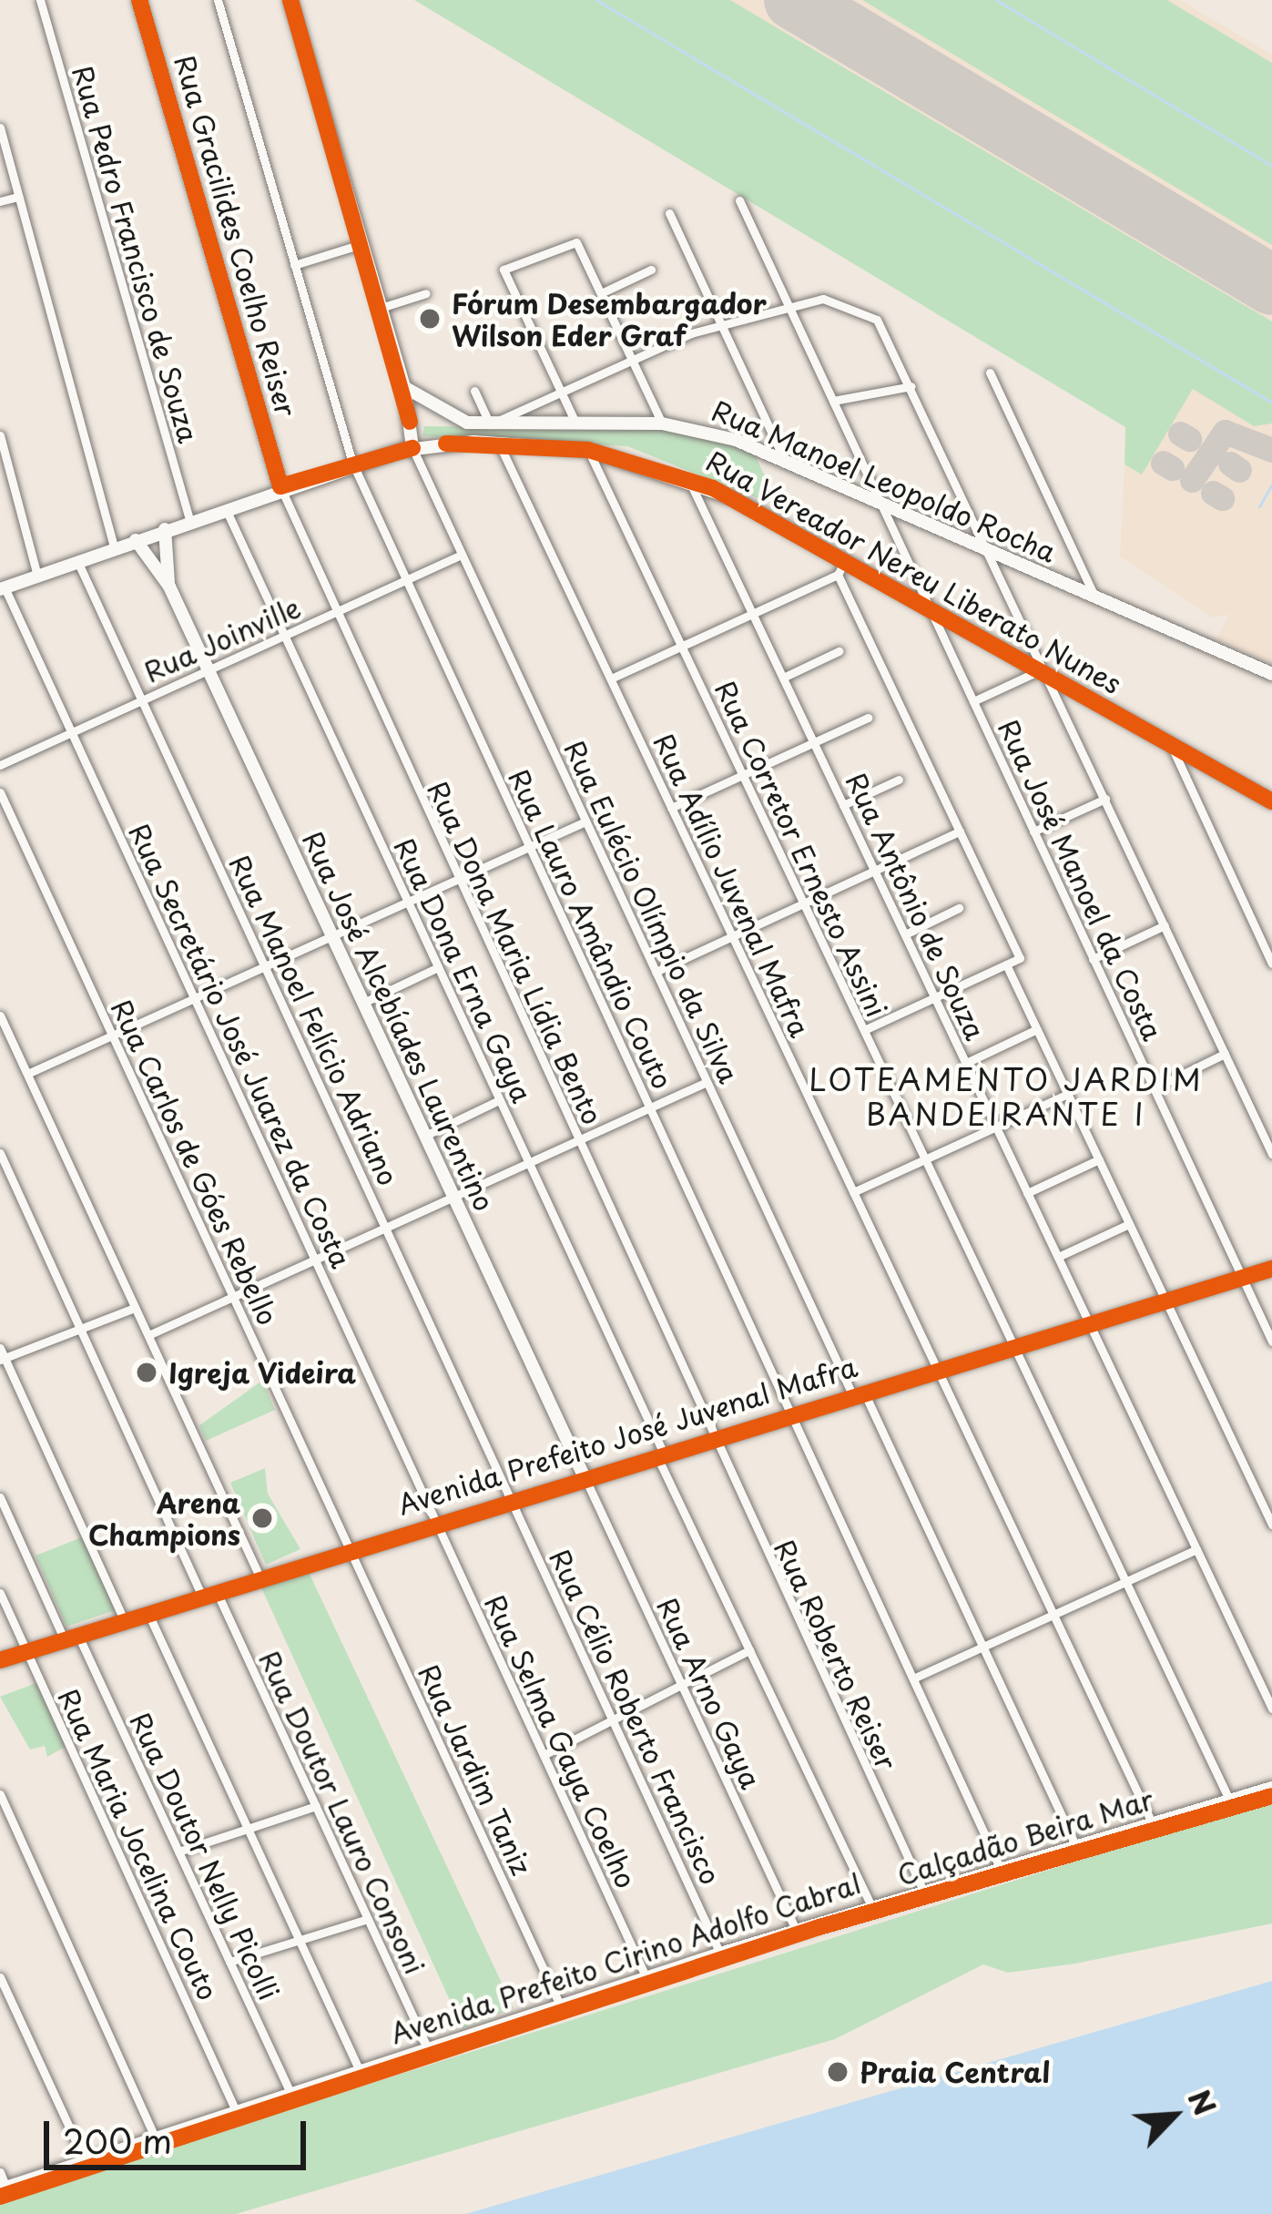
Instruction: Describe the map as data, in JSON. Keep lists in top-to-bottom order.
{
  "streets": {
    "main road": [
      "Rua Gracilides Coelho Reiser",
      "Rua Manoel Leopoldo Rocha",
      "Rua Vereador Nereu Liberato Nunes",
      "Rua José Alcebíades Laurentino",
      "Avenida Prefeito José Juvenal Mafra",
      "Avenida Prefeito Cirino Adolfo Cabral"
    ],
    "street": [
      "Rua Pedro Francisco de Souza",
      "Rua Joinville",
      "Rua Corretor Ernesto Assini",
      "Rua José Manoel da Costa",
      "Rua Adílio Juvenal Mafra",
      "Rua Antônio de Souza",
      "Rua Eulécio Olímpio da Silva",
      "Rua Lauro Amândio Couto",
      "Rua Dona Maria Lídia Bento",
      "Rua Dona Erna Gaya",
      "Rua Manoel Felício Adriano",
      "Rua Secretário José Juarez da Costa",
      "Rua Carlos de Góes Rebello",
      "Rua Roberto Reiser",
      "Rua Arno Gaya",
      "Rua Célio Roberto Francisco",
      "Rua Selma Gaya Coelho",
      "Rua Jardim Taniz",
      "Rua Doutor Lauro Consoni",
      "Rua Maria Jocelina Couto",
      "Rua Doutor Nelly Picolli"
    ],
    "cycle path": ["Calçadão Beira Mar"]
  },
  "crossings": [
    ["Rua Gracilides Coelho Reiser", "Rua Vereador Nereu Liberato Nunes"],
    ["Rua Gracilides Coelho Reiser", "Rua Dona Maria Lídia Bento"],
    ["Rua Pedro Francisco de Souza", "Rua Vereador Nereu Liberato Nunes"],
    ["Rua Manoel Leopoldo Rocha", "Rua José Manoel da Costa"],
    ["Rua Vereador Nereu Liberato Nunes", "Rua Corretor Ernesto Assini"],
    ["Rua Vereador Nereu Liberato Nunes", "Rua José Manoel da Costa"],
    ["Rua Vereador Nereu Liberato Nunes", "Rua Adílio Juvenal Mafra"],
    ["Rua Vereador Nereu Liberato Nunes", "Rua Antônio de Souza"],
    ["Rua Vereador Nereu Liberato Nunes", "Rua Eulécio Olímpio da Silva"],
    ["Rua Vereador Nereu Liberato Nunes", "Rua Lauro Amândio Couto"],
    ["Rua Vereador Nereu Liberato Nunes", "Rua Dona Maria Lídia Bento"],
    ["Rua Vereador Nereu Liberato Nunes", "Rua Dona Erna Gaya"],
    ["Rua Vereador Nereu Liberato Nunes", "Rua Manoel Felício Adriano"],
    ["Rua Vereador Nereu Liberato Nunes", "Rua José Alcebíades Laurentino"],
    ["Rua Vereador Nereu Liberato Nunes", "Rua Secretário José Juarez da Costa"],
    ["Rua Joinville", "Rua Eulécio Olímpio da Silva"],
    ["Rua Joinville", "Rua Lauro Amândio Couto"],
    ["Rua Joinville", "Rua Dona Maria Lídia Bento"],
    ["Rua Joinville", "Rua Dona Erna Gaya"],
    ["Rua Joinville", "Rua Manoel Felício Adriano"],
    ["Rua Joinville", "Rua José Alcebíades Laurentino"],
    ["Rua Joinville", "Rua Secretário José Juarez da Costa"],
    ["Rua Corretor Ernesto Assini", "Avenida Prefeito José Juvenal Mafra"],
    ["Rua Corretor Ernesto Assini", "Avenida Prefeito Cirino Adolfo Cabral"],
    ["Rua José Manoel da Costa", "Avenida Prefeito José Juvenal Mafra"],
    ["Rua Adílio Juvenal Mafra", "Avenida Prefeito José Juvenal Mafra"],
    ["Rua Adílio Juvenal Mafra", "Avenida Prefeito Cirino Adolfo Cabral"],
    ["Rua Antônio de Souza", "Avenida Prefeito José Juvenal Mafra"],
    ["Rua Eulécio Olímpio da Silva", "Avenida Prefeito José Juvenal Mafra"],
    ["Rua Eulécio Olímpio da Silva", "Avenida Prefeito Cirino Adolfo Cabral"],
    ["Rua Lauro Amândio Couto", "Avenida Prefeito José Juvenal Mafra"],
    ["Rua Lauro Amândio Couto", "Avenida Prefeito Cirino Adolfo Cabral"],
    ["Rua Dona Maria Lídia Bento", "Avenida Prefeito José Juvenal Mafra"],
    ["Rua Dona Maria Lídia Bento", "Rua Roberto Reiser"],
    ["Rua Dona Erna Gaya", "Avenida Prefeito José Juvenal Mafra"],
    ["Rua Dona Erna Gaya", "Avenida Prefeito Cirino Adolfo Cabral"],
    ["Rua Manoel Felício Adriano", "Avenida Prefeito José Juvenal Mafra"],
    ["Rua Manoel Felício Adriano", "Rua Célio Roberto Francisco"],
    ["Rua José Alcebíades Laurentino", "Avenida Prefeito José Juvenal Mafra"],
    ["Rua José Alcebíades Laurentino", "Rua Arno Gaya"],
    ["Rua Secretário José Juarez da Costa", "Avenida Prefeito José Juvenal Mafra"],
    ["Rua Secretário José Juarez da Costa", "Rua Selma Gaya Coelho"],
    ["Rua Carlos de Góes Rebello", "Avenida Prefeito José Juvenal Mafra"],
    ["Rua Carlos de Góes Rebello", "Rua Jardim Taniz"],
    ["Avenida Prefeito José Juvenal Mafra", "Rua Roberto Reiser"],
    ["Avenida Prefeito José Juvenal Mafra", "Rua Arno Gaya"],
    ["Avenida Prefeito José Juvenal Mafra", "Rua Célio Roberto Francisco"],
    ["Avenida Prefeito José Juvenal Mafra", "Rua Selma Gaya Coelho"],
    ["Avenida Prefeito José Juvenal Mafra", "Rua Jardim Taniz"],
    ["Avenida Prefeito José Juvenal Mafra", "Rua Doutor Lauro Consoni"],
    ["Avenida Prefeito José Juvenal Mafra", "Rua Maria Jocelina Couto"],
    ["Avenida Prefeito José Juvenal Mafra", "Rua Doutor Nelly Picolli"],
    ["Rua Roberto Reiser", "Avenida Prefeito Cirino Adolfo Cabral"],
    ["Rua Arno Gaya", "Avenida Prefeito Cirino Adolfo Cabral"],
    ["Rua Célio Roberto Francisco", "Avenida Prefeito Cirino Adolfo Cabral"],
    ["Rua Selma Gaya Coelho", "Avenida Prefeito Cirino Adolfo Cabral"],
    ["Rua Jardim Taniz", "Avenida Prefeito Cirino Adolfo Cabral"],
    ["Rua Doutor Lauro Consoni", "Avenida Prefeito Cirino Adolfo Cabral"],
    ["Rua Maria Jocelina Couto", "Avenida Prefeito Cirino Adolfo Cabral"],
    ["Rua Doutor Nelly Picolli", "Avenida Prefeito Cirino Adolfo Cabral"]
  ],
  "districts": ["LOTEAMENTO JARDIM BANDEIRANTE I"],
  "places": [
    "Fórum Desembargador Wilson Eder Graf",
    "Igreja Videira",
    "Arena Champions",
    "Praia Central"
  ],
  "scale_bar": "200 m",
  "north": "top right"
}
